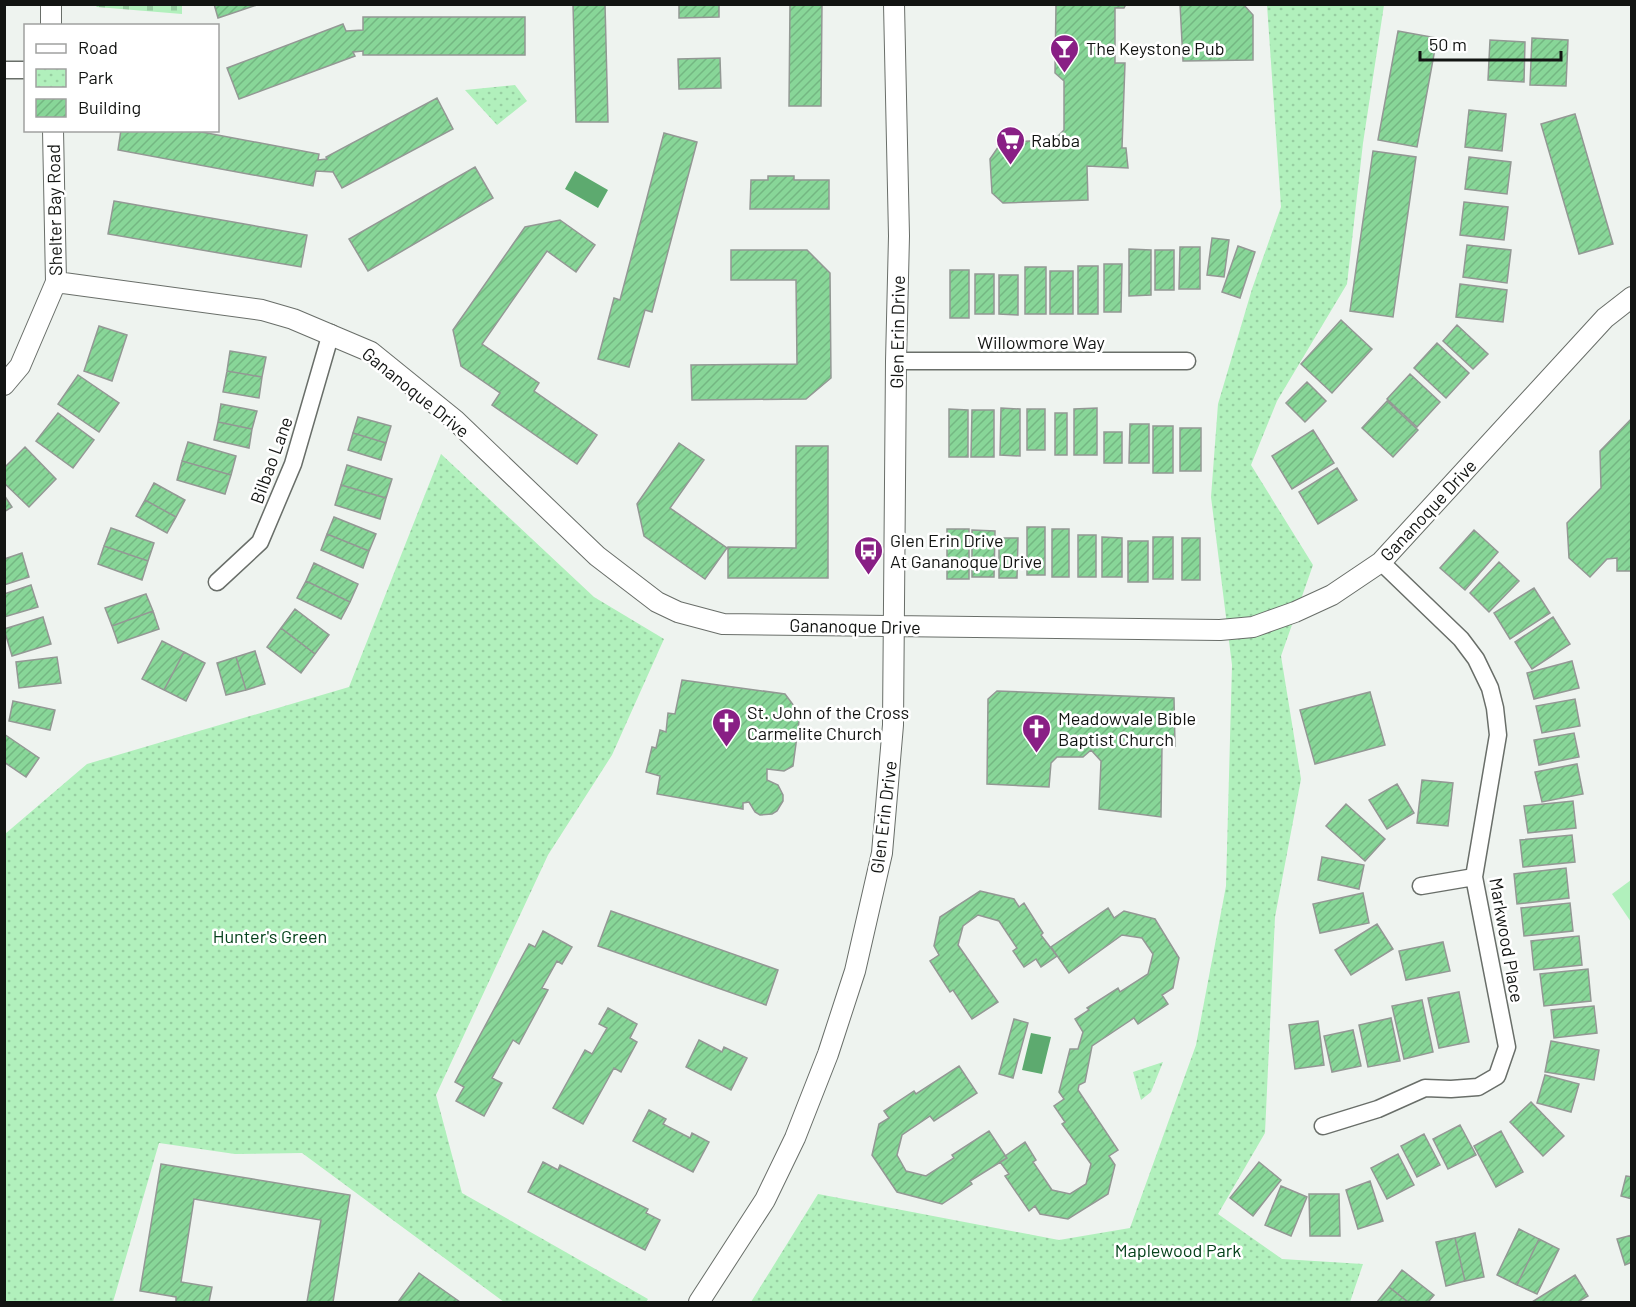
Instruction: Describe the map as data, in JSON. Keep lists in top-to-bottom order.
{
  "streets": {
    "street": [
      "Shelter Bay Road",
      "Glen Erin Drive",
      "Willowmore Way",
      "Gananoque Drive",
      "Bilbao Lane",
      "Markwood Place"
    ]
  },
  "crossings": [
    ["Shelter Bay Road", "Gananoque Drive"],
    ["Glen Erin Drive", "Willowmore Way"],
    ["Glen Erin Drive", "Gananoque Drive"],
    ["Gananoque Drive", "Bilbao Lane"],
    ["Gananoque Drive", "Markwood Place"]
  ],
  "parks": ["Hunter's Green", "Maplewood Park"],
  "places": {
    "bar": ["The Keystone Pub"],
    "supermarket": ["Rabba"],
    "bus stop": ["Glen Erin Drive At Gananoque Drive"],
    "church": ["St. John of the Cross Carmelite Church", "Meadowvale Bible Baptist Church"]
  },
  "legend": ["Road", "Park", "Building"],
  "scale_bar": "50 m"
}
